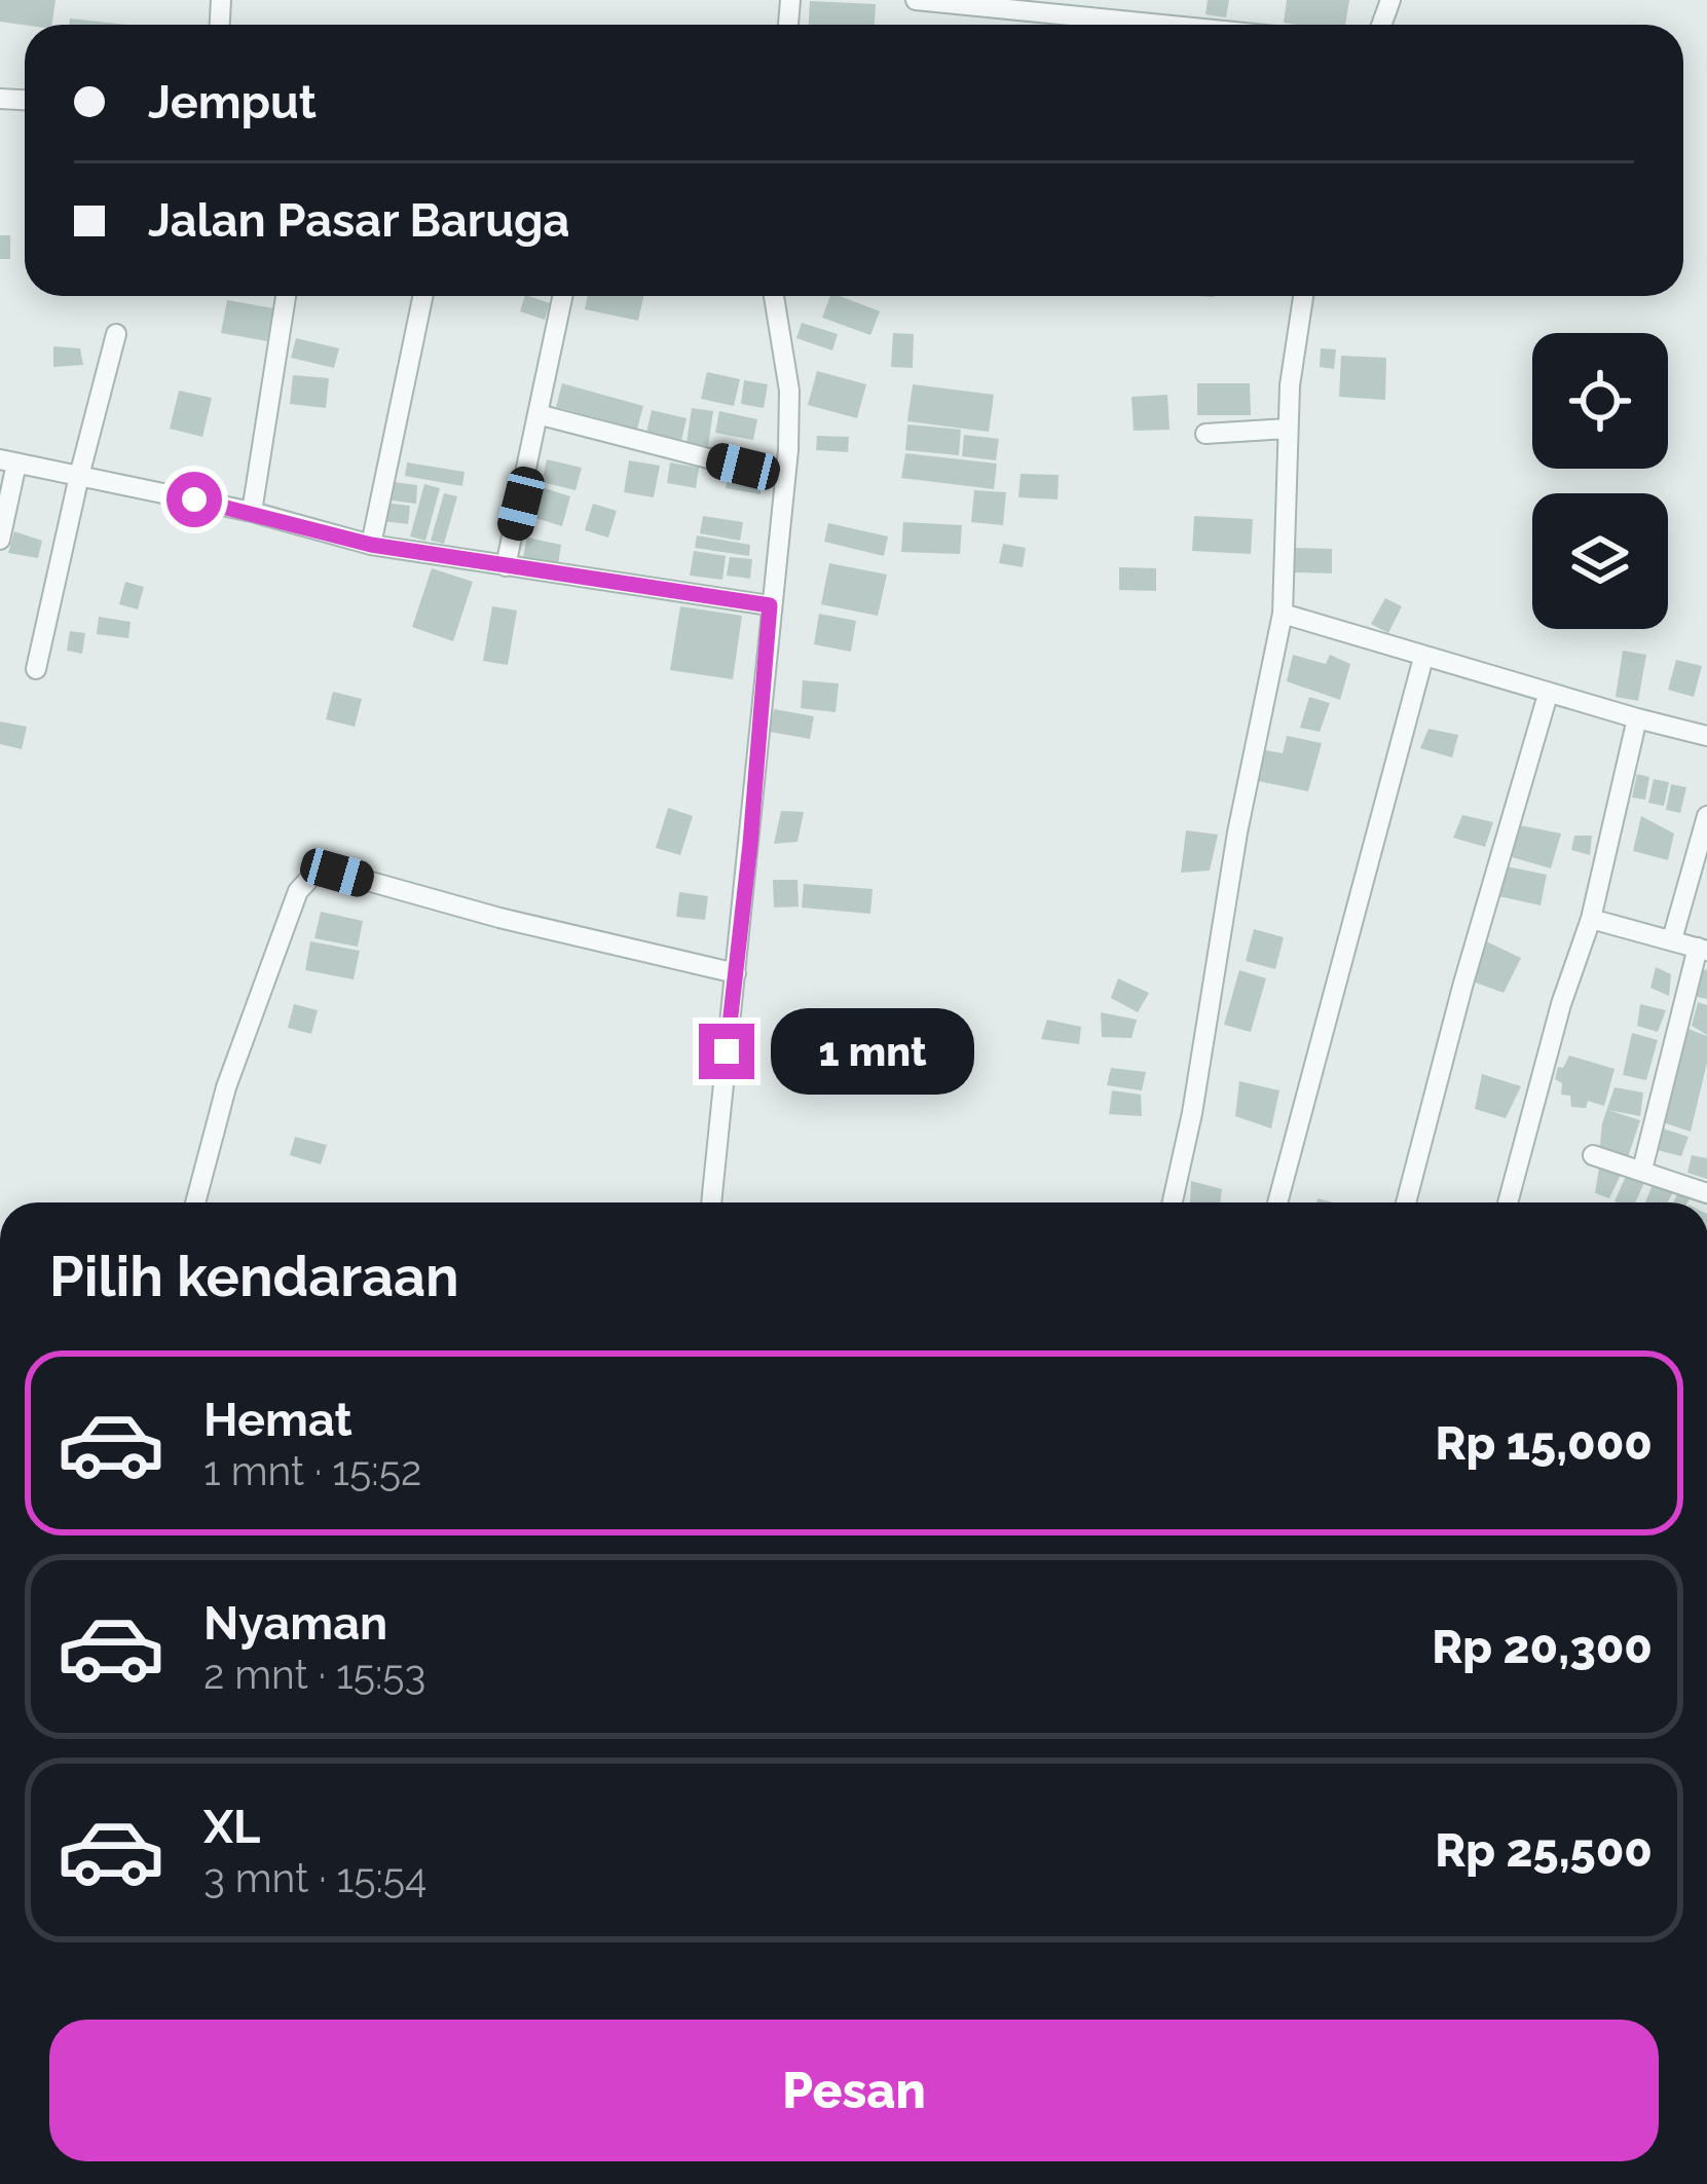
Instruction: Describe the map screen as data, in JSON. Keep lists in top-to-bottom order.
{
  "page": {
    "banner": ["Jemput", "Jalan Pasar Baruga"],
    "bubble": "1 mnt",
    "heading": "Pilih kendaraan",
    "list": [
      {
        "name": "Hemat",
        "note": "1 mnt · 15:52",
        "value": "Rp 15,000"
      },
      {
        "name": "Nyaman",
        "note": "2 mnt · 15:53",
        "value": "Rp 20,300"
      },
      {
        "name": "XL",
        "note": "3 mnt · 15:54",
        "value": "Rp 25,500"
      }
    ],
    "buttons": "Pesan"
  }
}
